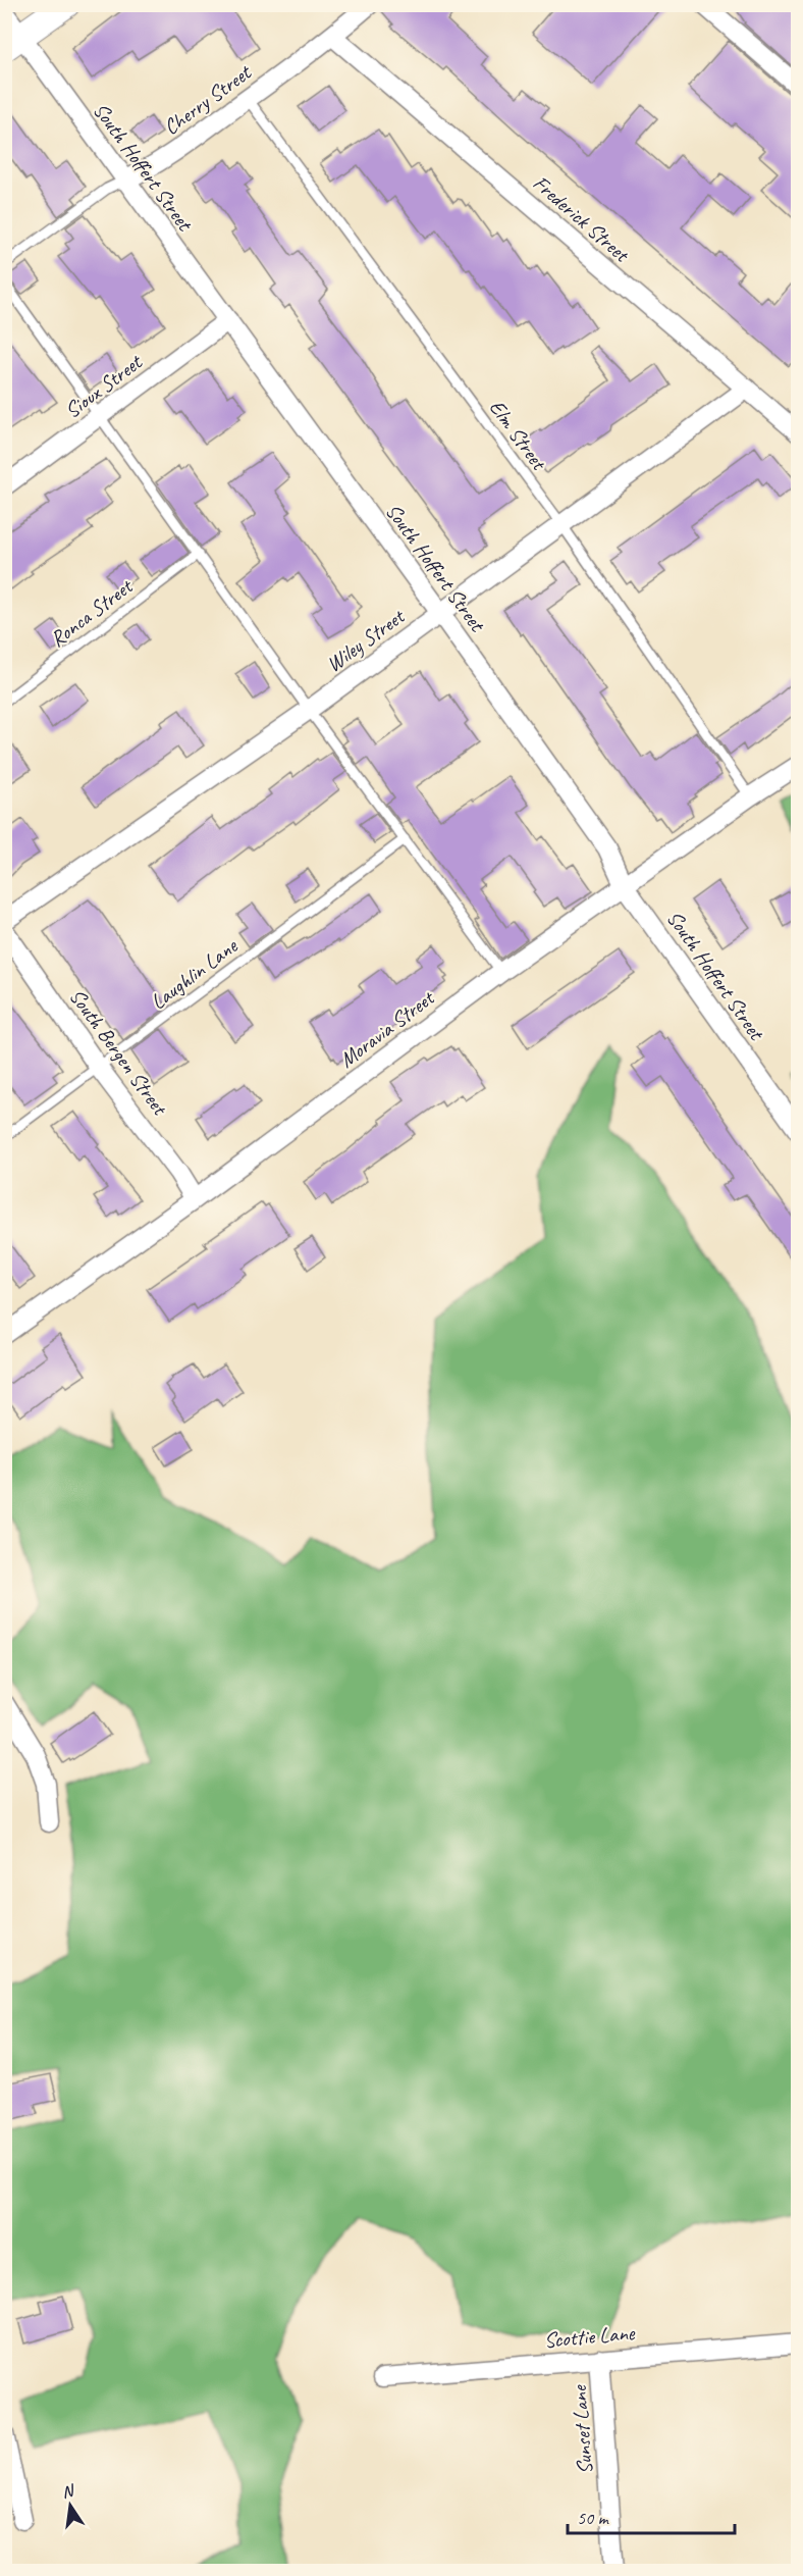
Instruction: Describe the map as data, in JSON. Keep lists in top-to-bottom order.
{
  "streets": {
    "street": [
      "Cherry Street",
      "South Hoffert Street",
      "Frederick Street",
      "Sioux Street",
      "Wiley Street",
      "Moravia Street",
      "South Bergen Street",
      "Scottie Lane",
      "Sunset Lane"
    ],
    "lane": ["Elm Street", "Ronca Street", "Laughlin Lane"]
  },
  "crossings": [
    ["Cherry Street", "South Hoffert Street"],
    ["Cherry Street", "Frederick Street"],
    ["Cherry Street", "Elm Street"],
    ["South Hoffert Street", "Sioux Street"],
    ["South Hoffert Street", "Wiley Street"],
    ["South Hoffert Street", "Moravia Street"],
    ["Frederick Street", "Wiley Street"],
    ["Elm Street", "Wiley Street"],
    ["Elm Street", "Moravia Street"],
    ["Laughlin Lane", "South Bergen Street"],
    ["Moravia Street", "South Bergen Street"],
    ["Scottie Lane", "Sunset Lane"]
  ],
  "scale_bar": "50 m",
  "north": "top"
}
